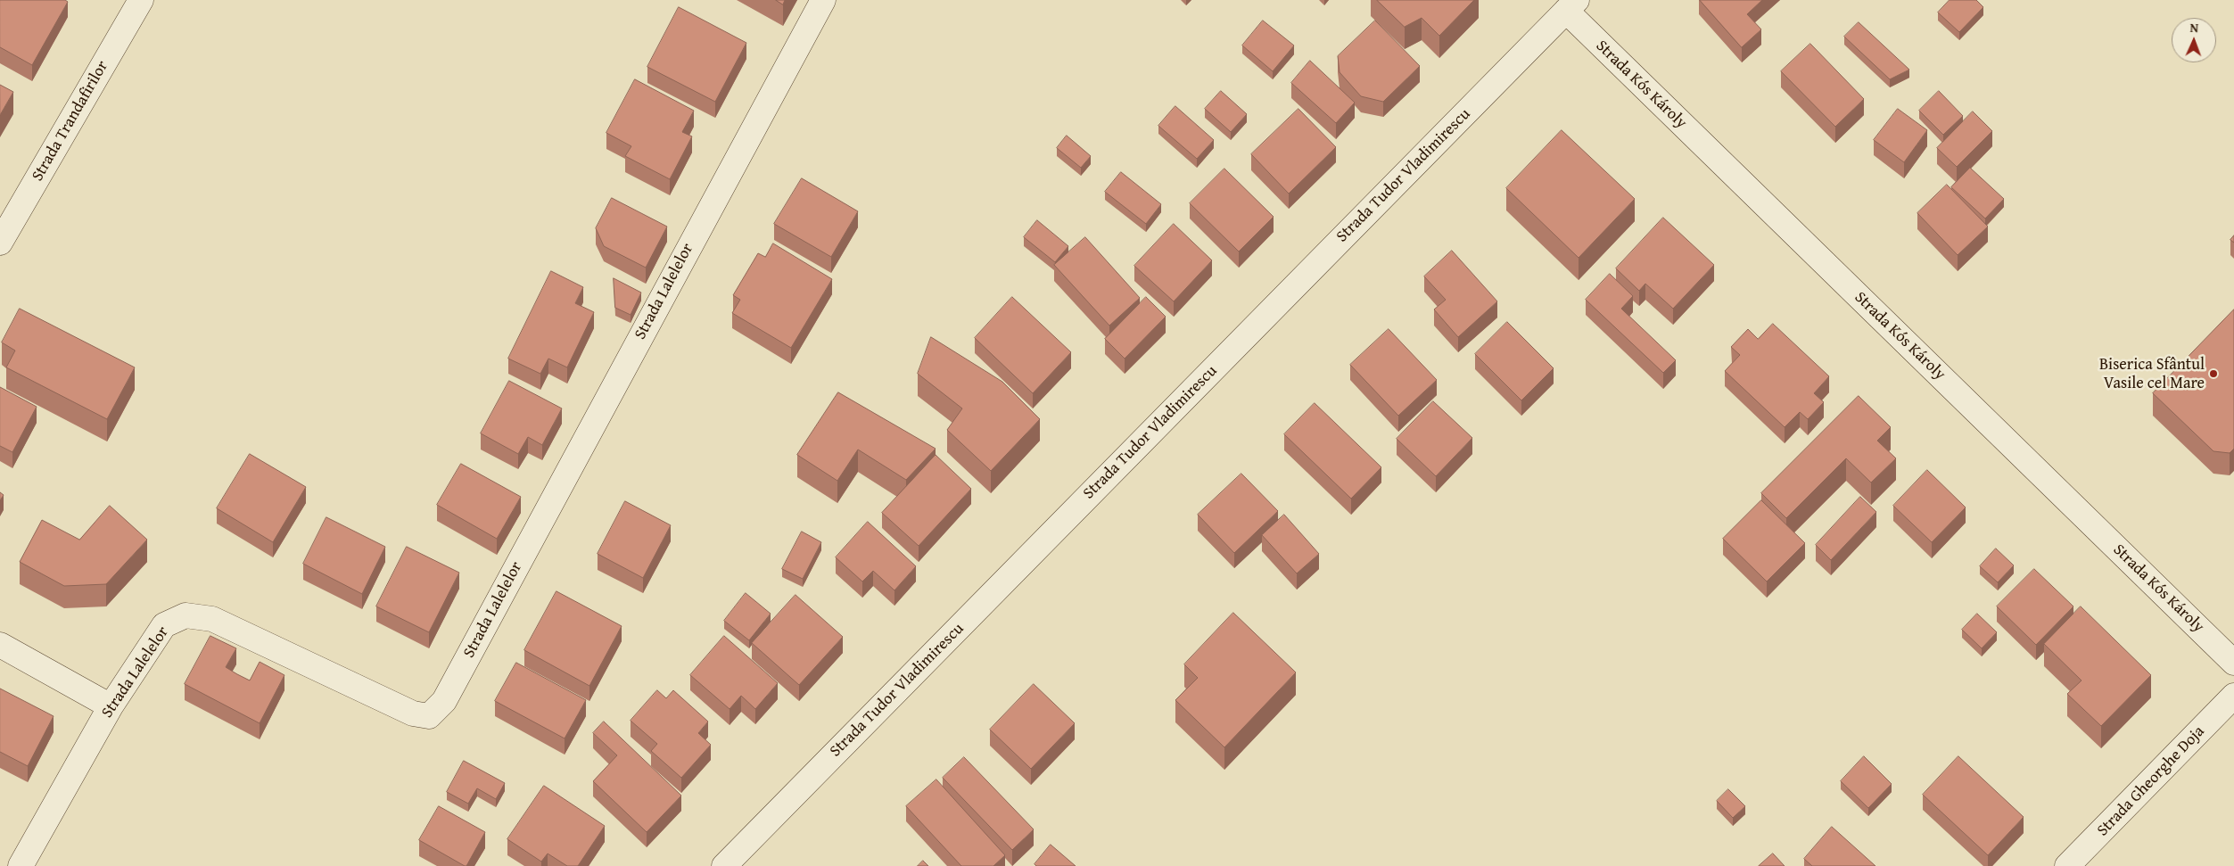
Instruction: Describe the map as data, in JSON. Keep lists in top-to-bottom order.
{
  "streets": {
    "street": [
      "Strada Kós Károly",
      "Strada Trandafirilor",
      "Strada Tudor Vladimirescu",
      "Strada Lalelelor",
      "Strada Gheorghe Doja"
    ]
  },
  "crossings": [
    ["Strada Kós Károly", "Strada Tudor Vladimirescu"]
  ],
  "places": ["Biserica Sfântul Vasile cel Mare"],
  "north": "top"
}
